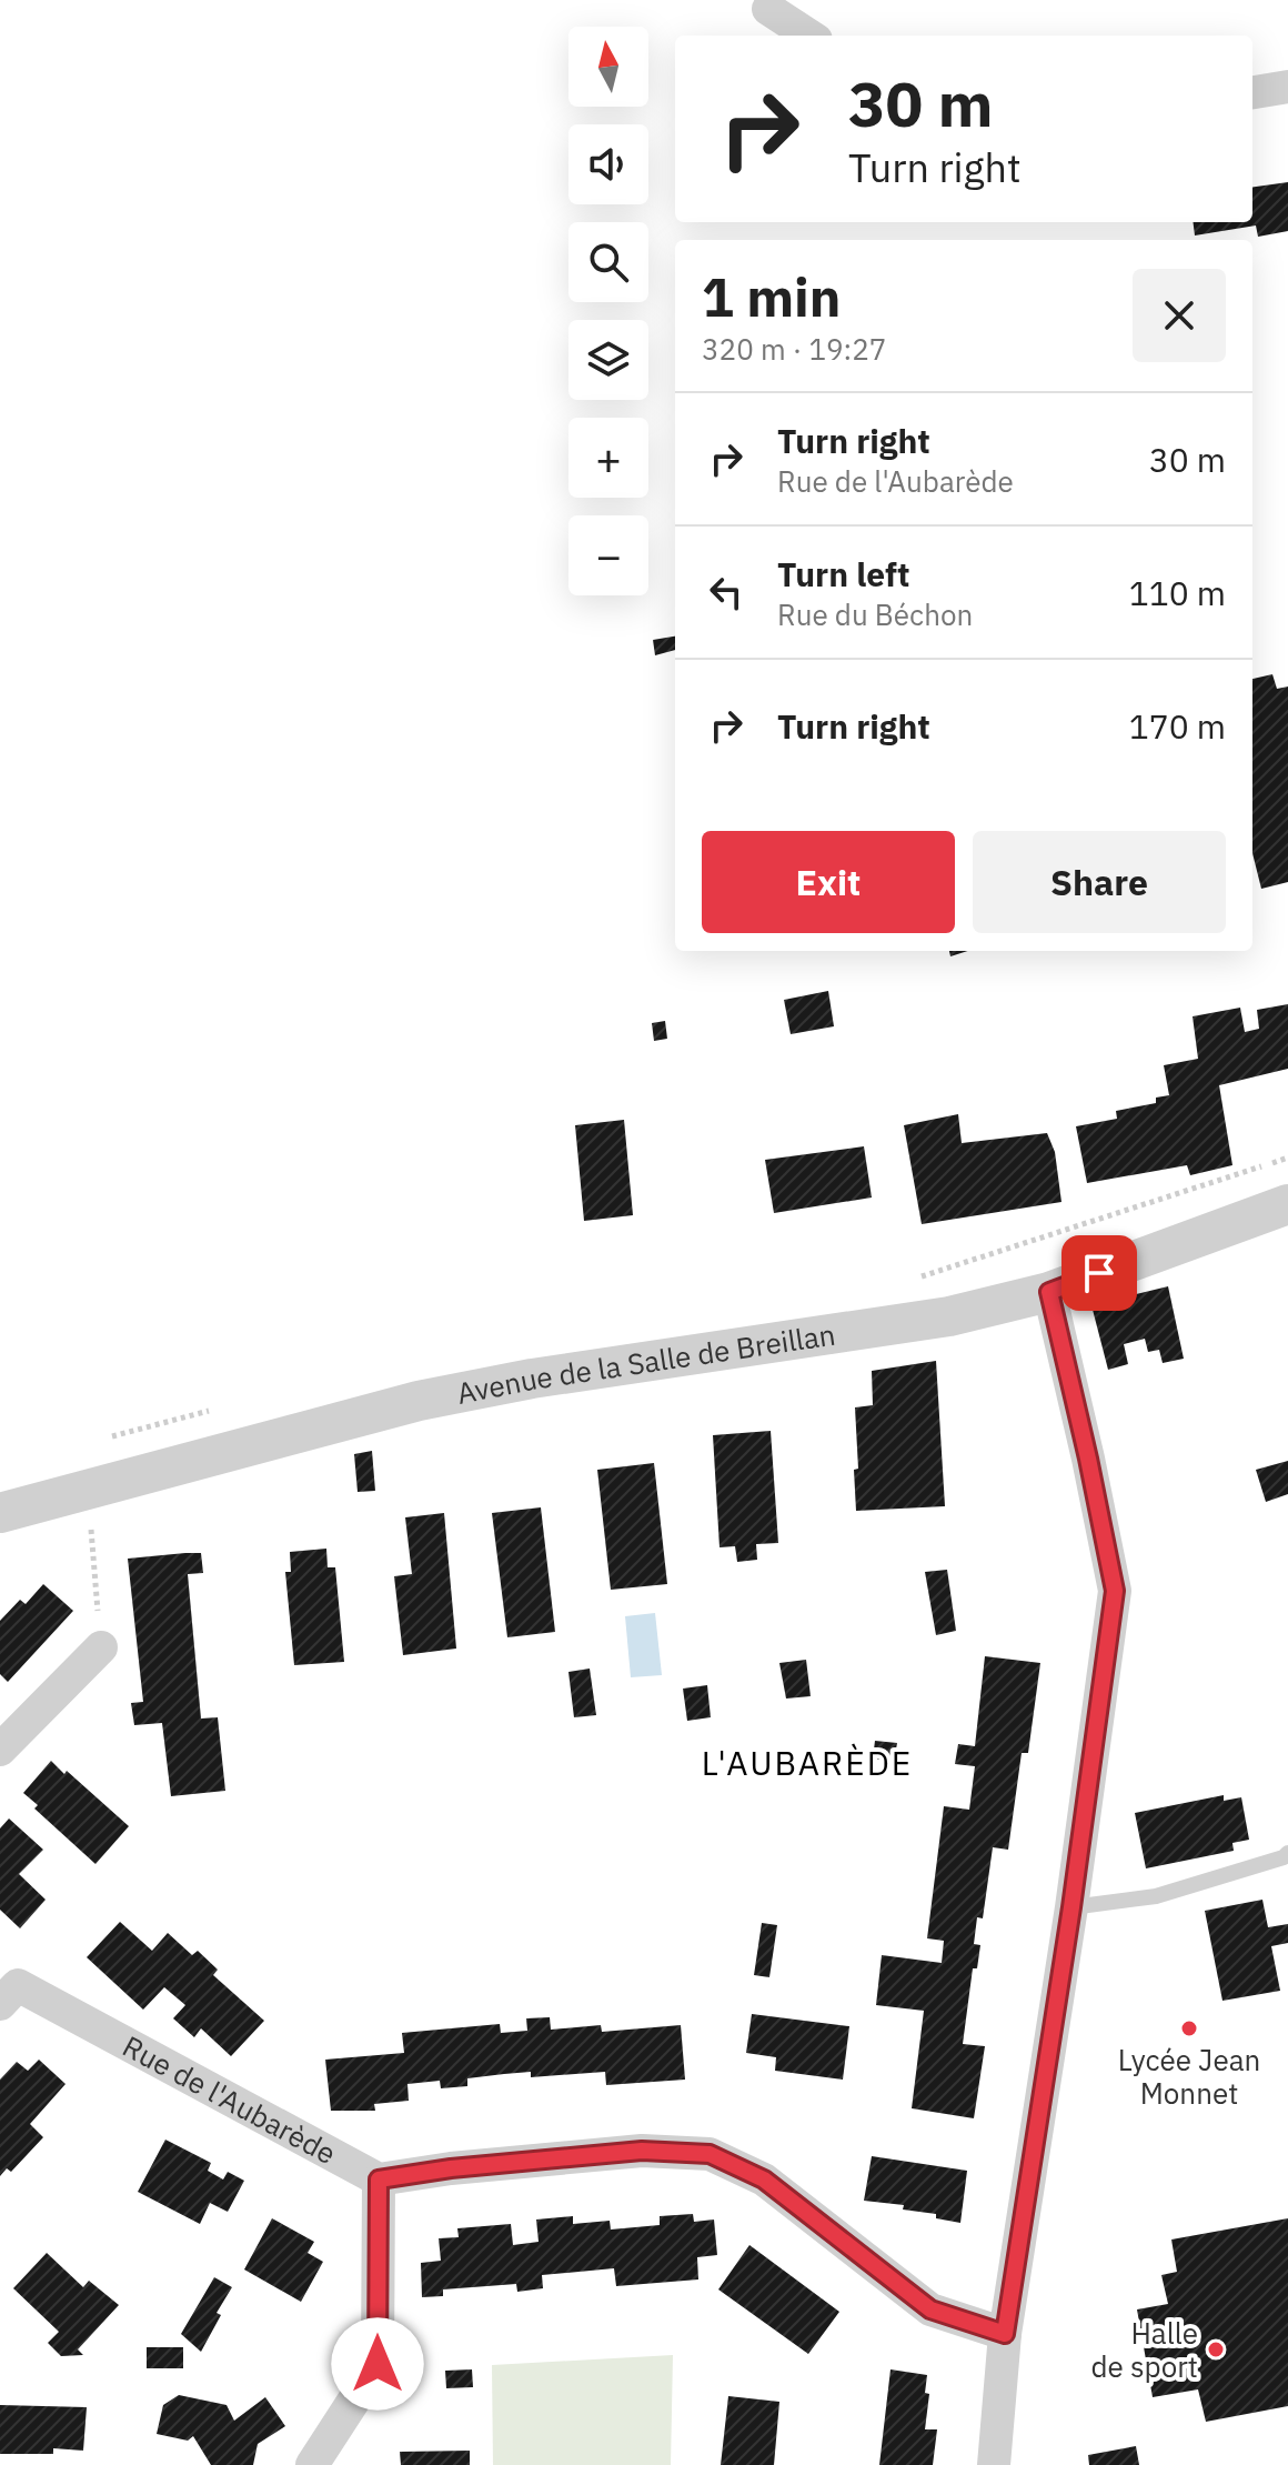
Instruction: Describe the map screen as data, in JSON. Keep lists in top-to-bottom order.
{
  "streets": {
    "street": ["Avenue de la Salle de Breillan", "Rue de l'Aubarède"]
  },
  "districts": ["L'AUBARÈDE"],
  "places": ["Lycée Jean Monnet", "Halle de sport"],
  "north": "top",
  "page": {
    "map_buttons": ["+", "−"],
    "turn": ["30 m", "Turn right"],
    "heading": ["1 min", "320 m · 19:27"],
    "list": [
      {
        "name": "Turn right",
        "note": "Rue de l'Aubarède",
        "value": "30 m"
      },
      {
        "name": "Turn left",
        "note": "Rue du Béchon",
        "value": "110 m"
      },
      {
        "name": "Turn right",
        "value": "170 m"
      }
    ],
    "buttons": ["Exit", "Share"]
  }
}
